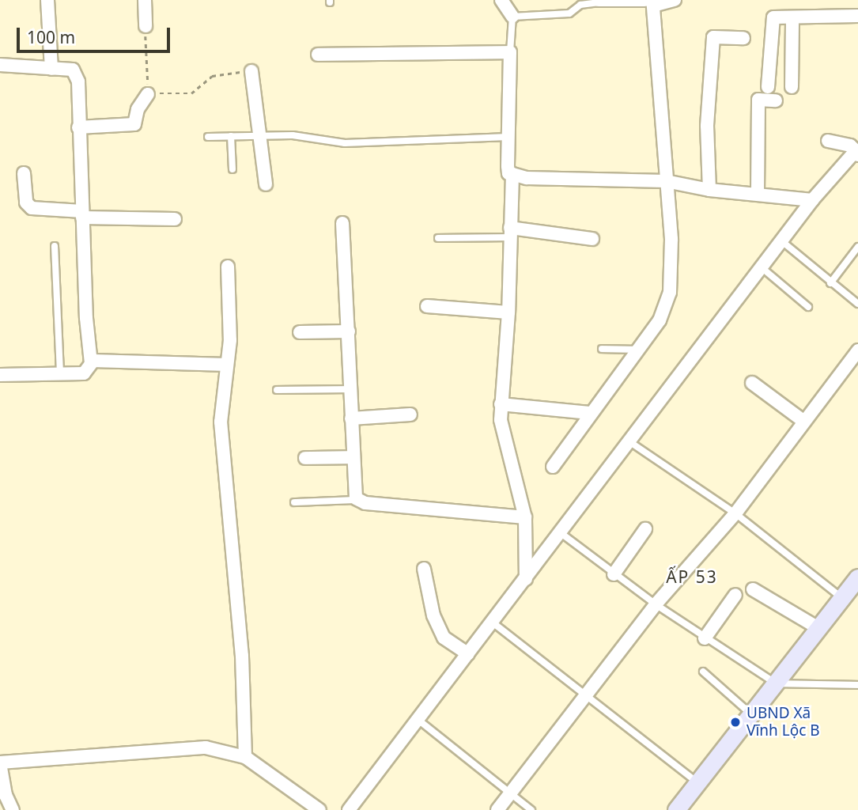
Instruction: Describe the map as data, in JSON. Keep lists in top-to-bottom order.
{
  "districts": ["ẤP 53"],
  "places": ["UBND Xã Vĩnh Lộc B"],
  "scale_bar": "100 m"
}
